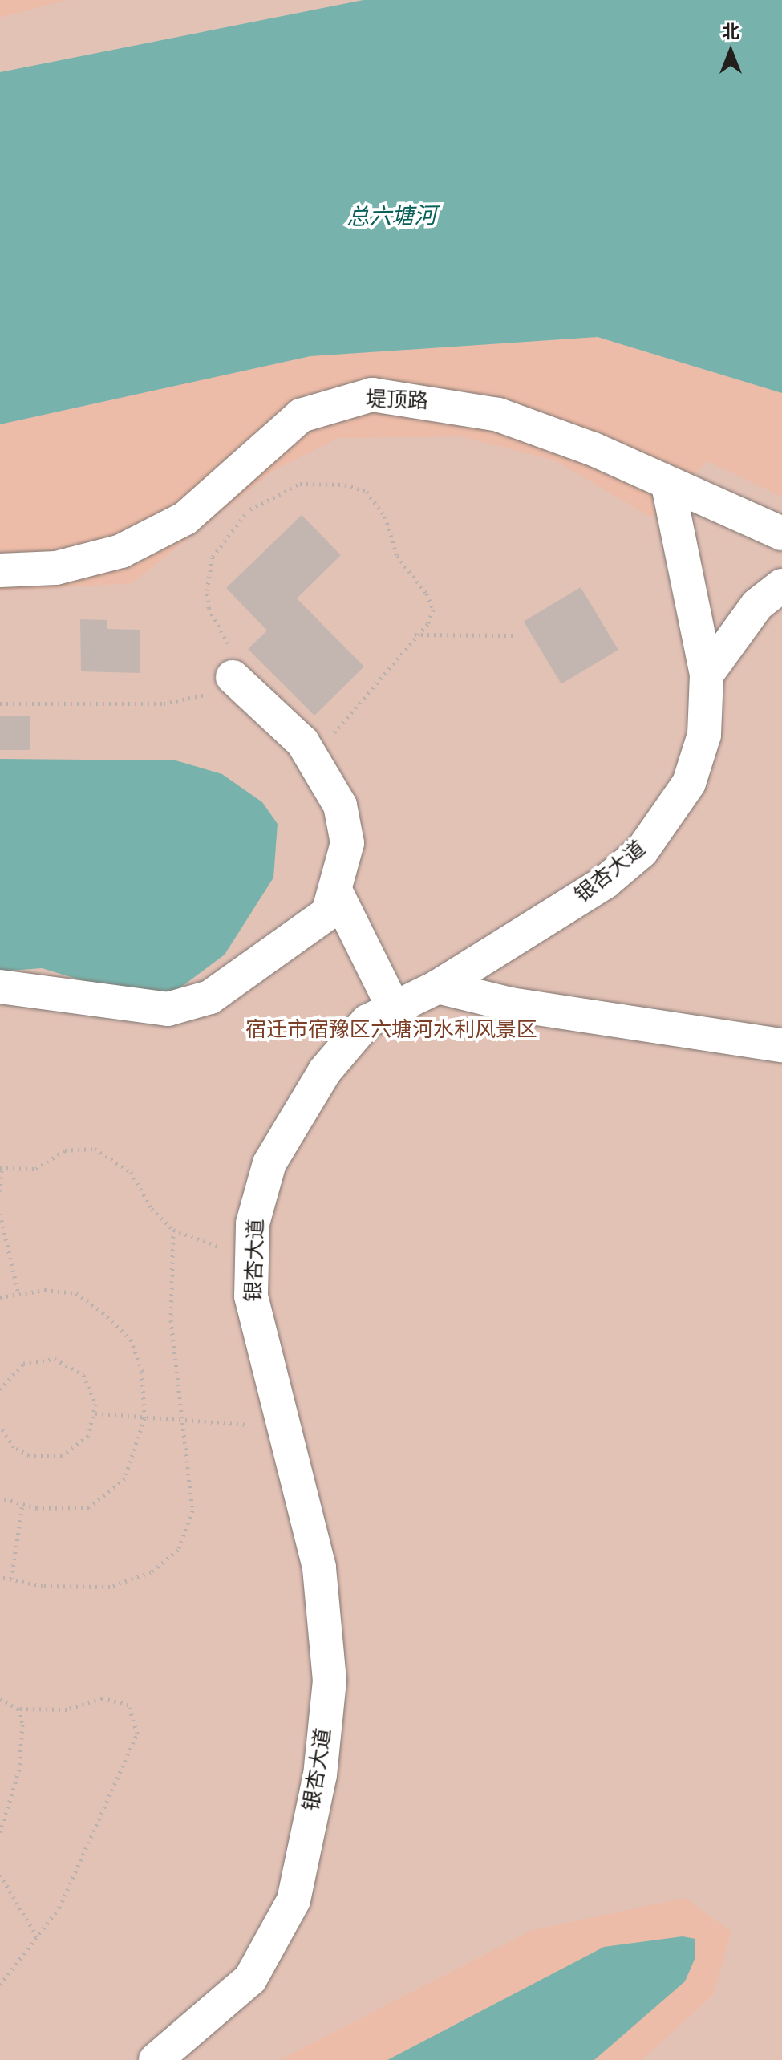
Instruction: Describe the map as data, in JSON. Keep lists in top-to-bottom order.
{
  "streets": {
    "street": ["堤顶路", "银杏大道"]
  },
  "crossings": [
    ["堤顶路", "银杏大道"]
  ],
  "water": ["总六塘河"],
  "parks": ["宿迁市宿豫区六塘河水利风景区"],
  "north": "top"
}
